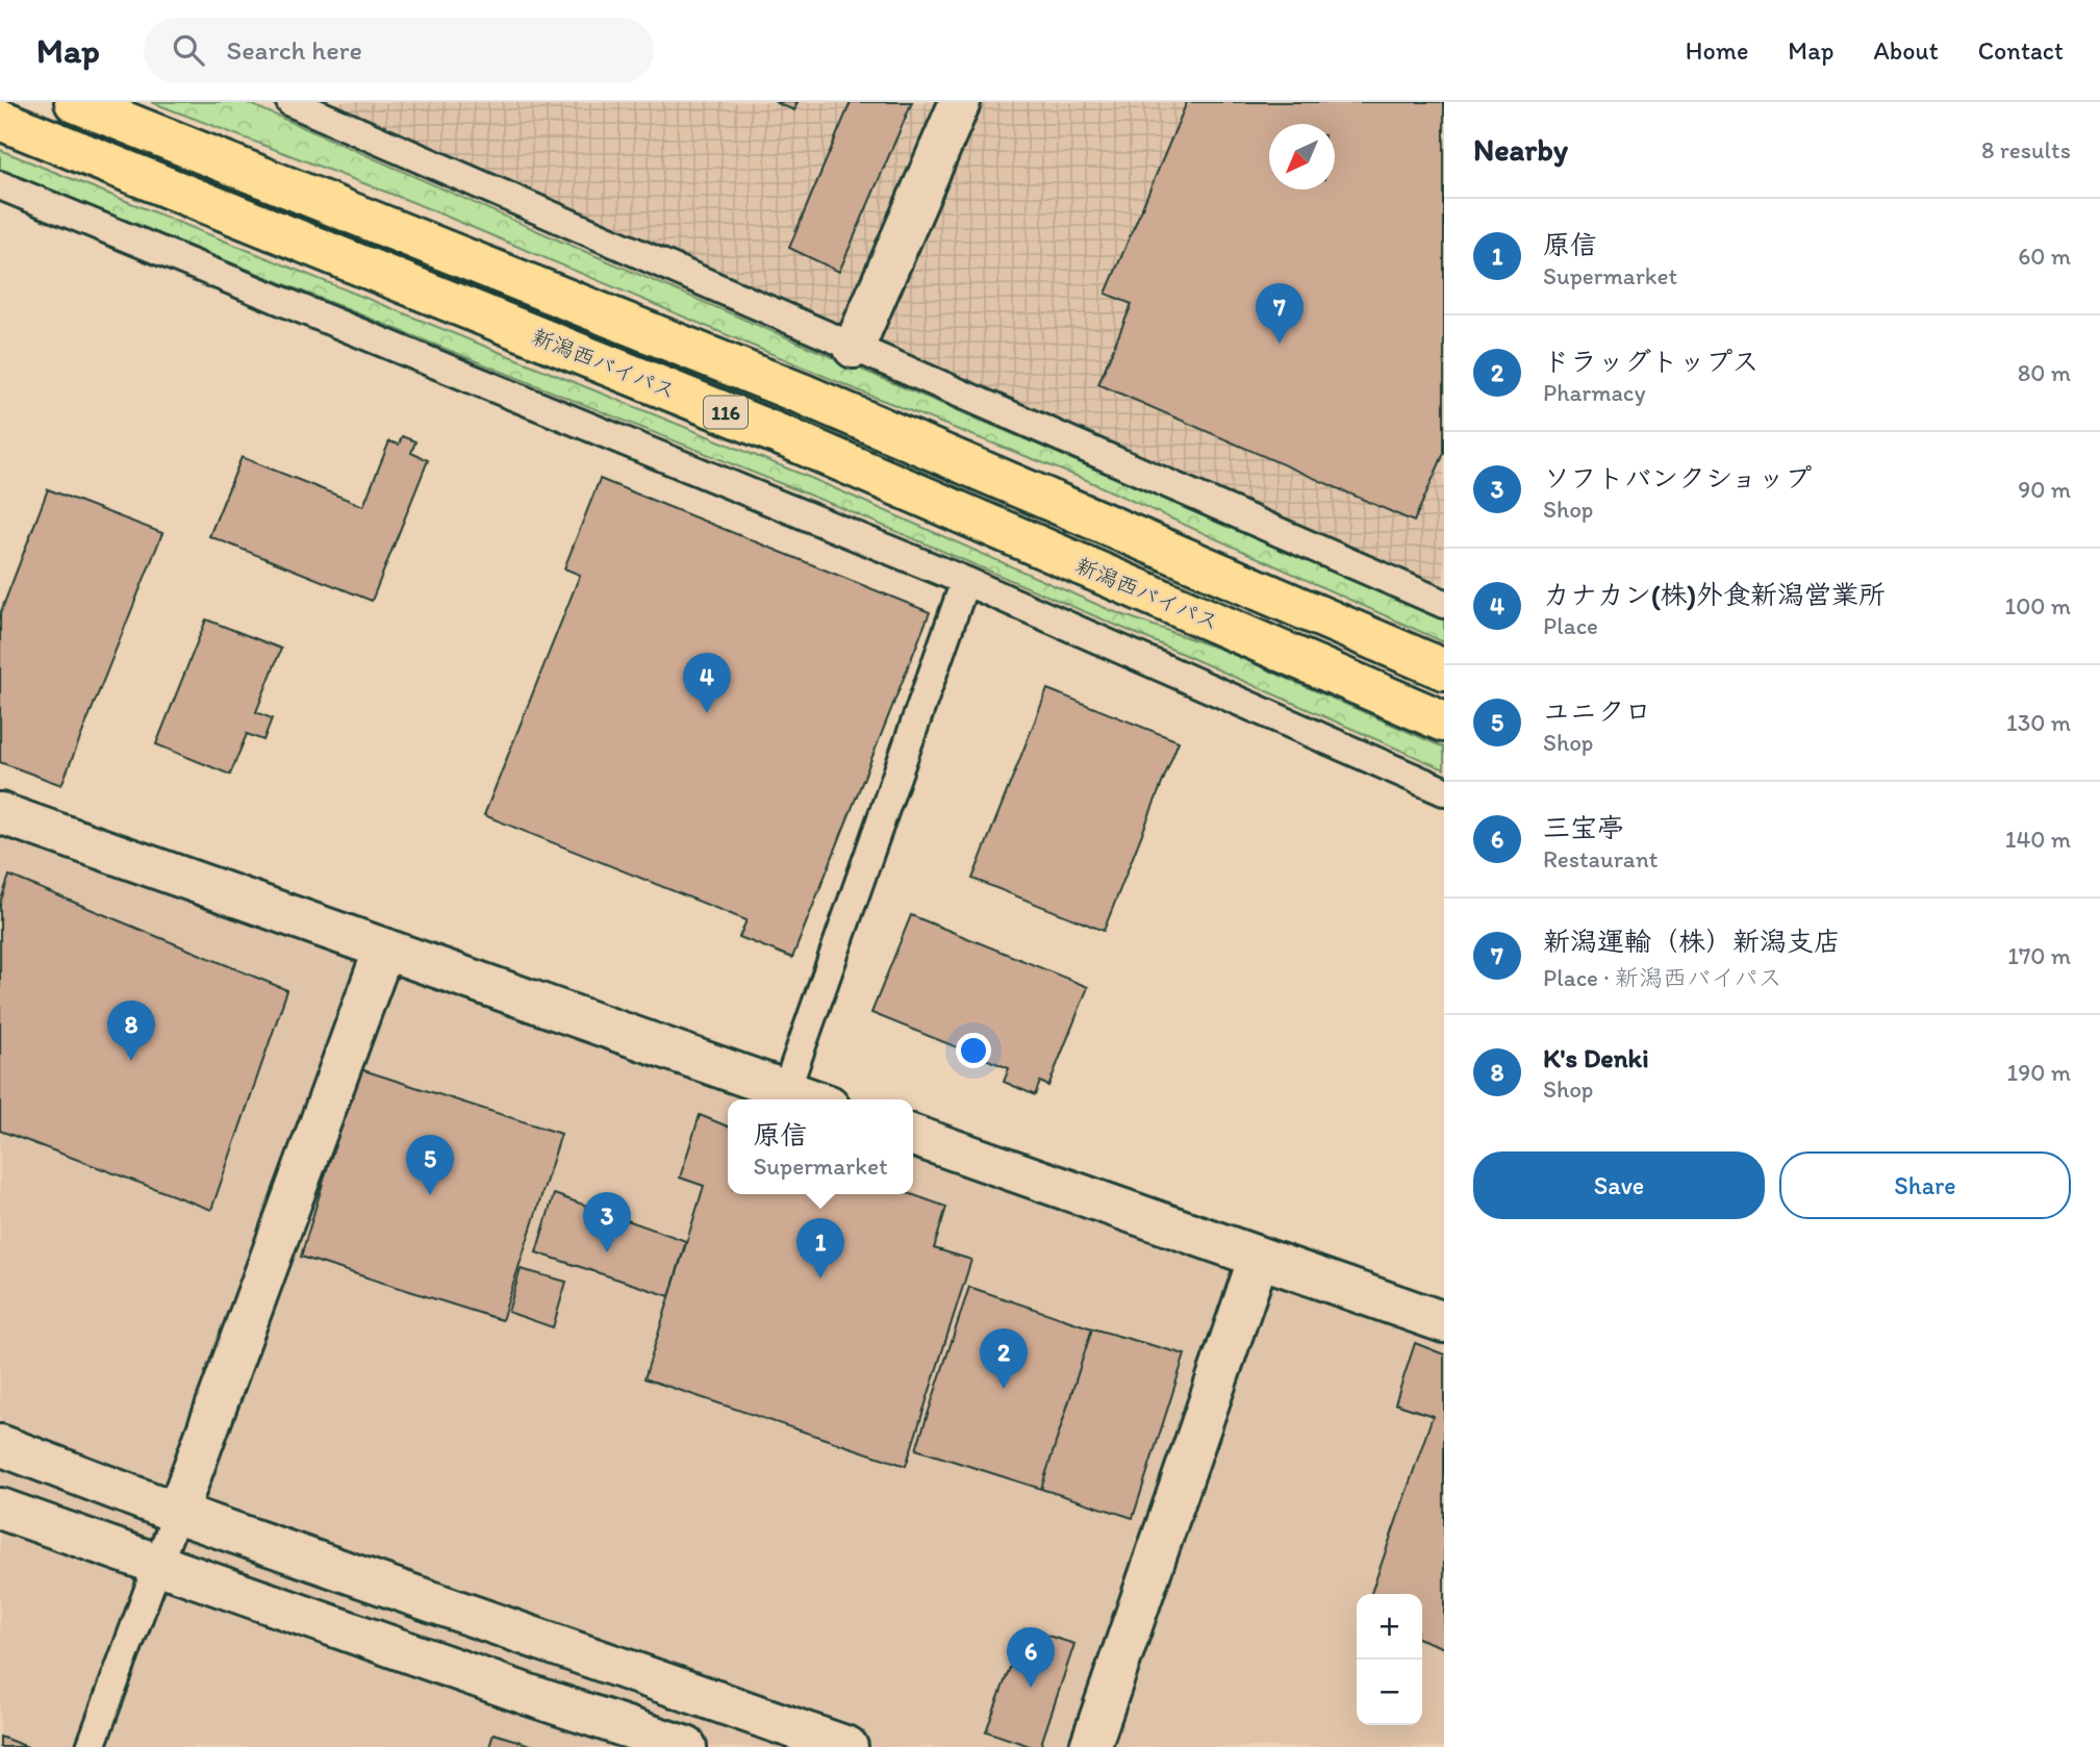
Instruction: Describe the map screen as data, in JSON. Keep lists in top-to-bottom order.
{
  "streets": {
    "highway": ["新潟西バイパス", "116"]
  },
  "north": "bottom left",
  "page": {
    "header": "Map",
    "search": "Search here",
    "nav": [
      "Home",
      "Map",
      "About",
      "Contact"
    ],
    "heading": ["Nearby", "8 results"],
    "list": [
      {
        "mark": "1",
        "name": "原信",
        "note": "Supermarket",
        "value": "60 m"
      },
      {
        "mark": "2",
        "name": "ドラッグトップス",
        "note": "Pharmacy",
        "value": "80 m"
      },
      {
        "mark": "3",
        "name": "ソフトバンクショップ",
        "note": "Shop",
        "value": "90 m"
      },
      {
        "mark": "4",
        "name": "カナカン(株)外食新潟営業所",
        "note": "Place",
        "value": "100 m"
      },
      {
        "mark": "5",
        "name": "ユニクロ",
        "note": "Shop",
        "value": "130 m"
      },
      {
        "mark": "6",
        "name": "三宝亭",
        "note": "Restaurant",
        "value": "140 m"
      },
      {
        "mark": "7",
        "name": "新潟運輸（株）新潟支店",
        "note": "Place · 新潟西バイパス",
        "value": "170 m"
      },
      {
        "mark": "8",
        "name": "K's Denki",
        "note": "Shop",
        "value": "190 m"
      }
    ],
    "pins": [
      "7",
      "4",
      "8",
      "5",
      "3",
      "1",
      "2",
      "6"
    ],
    "popup": ["原信", "Supermarket"],
    "buttons": ["Save", "Share"],
    "map_buttons": ["+", "−"]
  }
}
